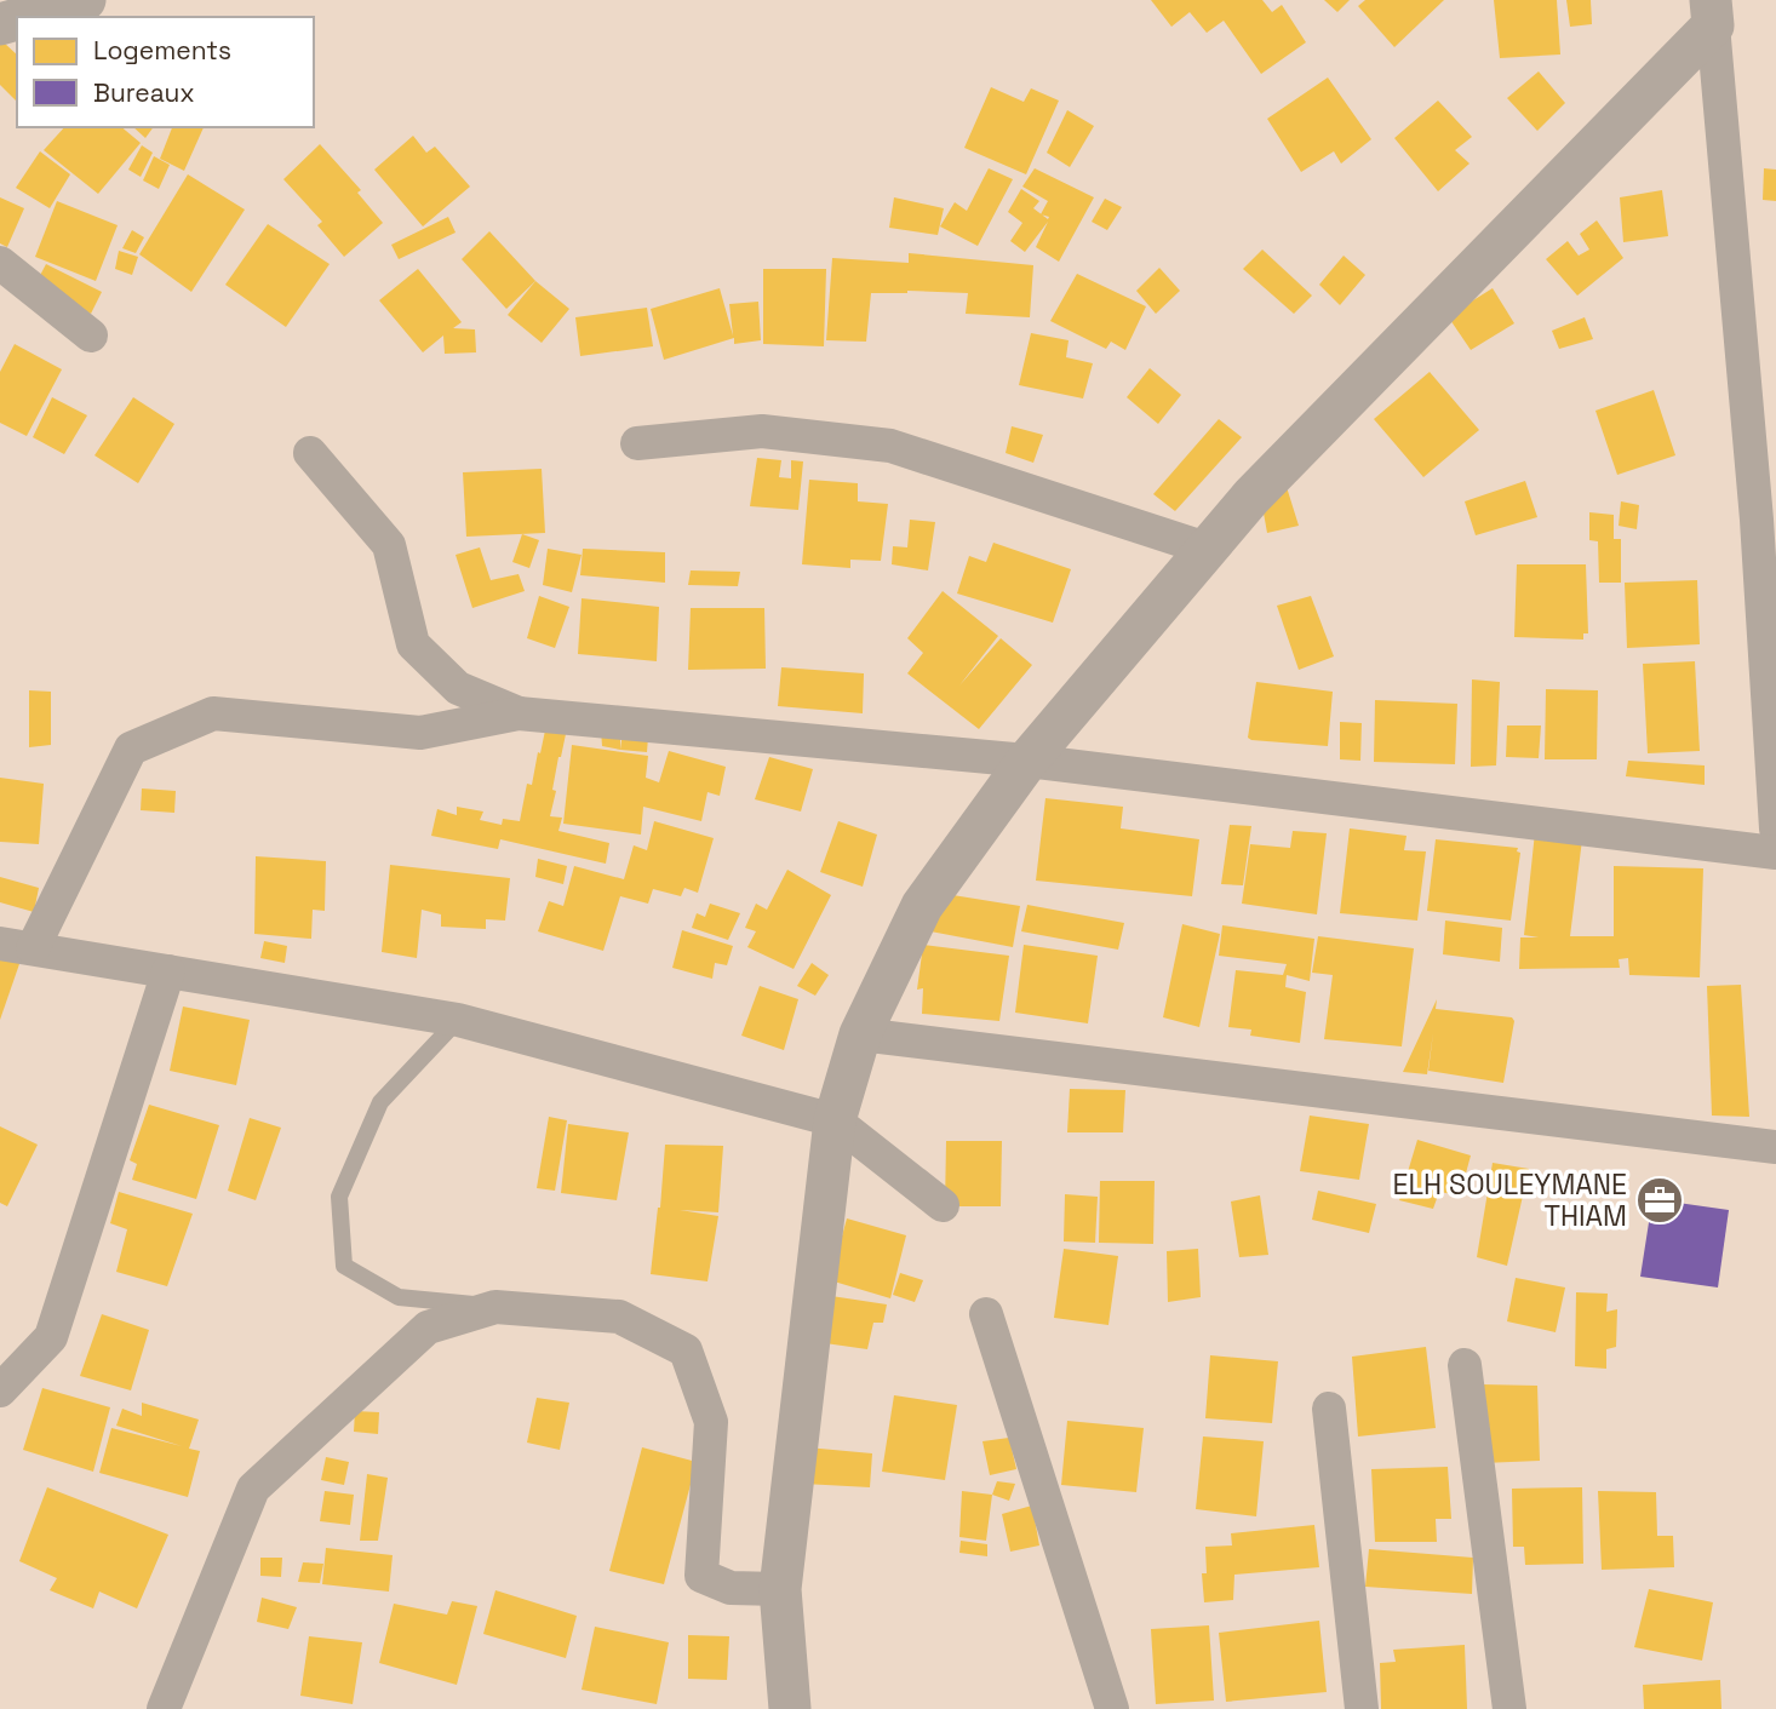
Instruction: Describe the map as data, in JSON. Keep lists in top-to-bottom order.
{
  "places": {
    "office": ["ELH SOULEYMANE THIAM"]
  },
  "legend": ["Logements", "Bureaux"]
}
